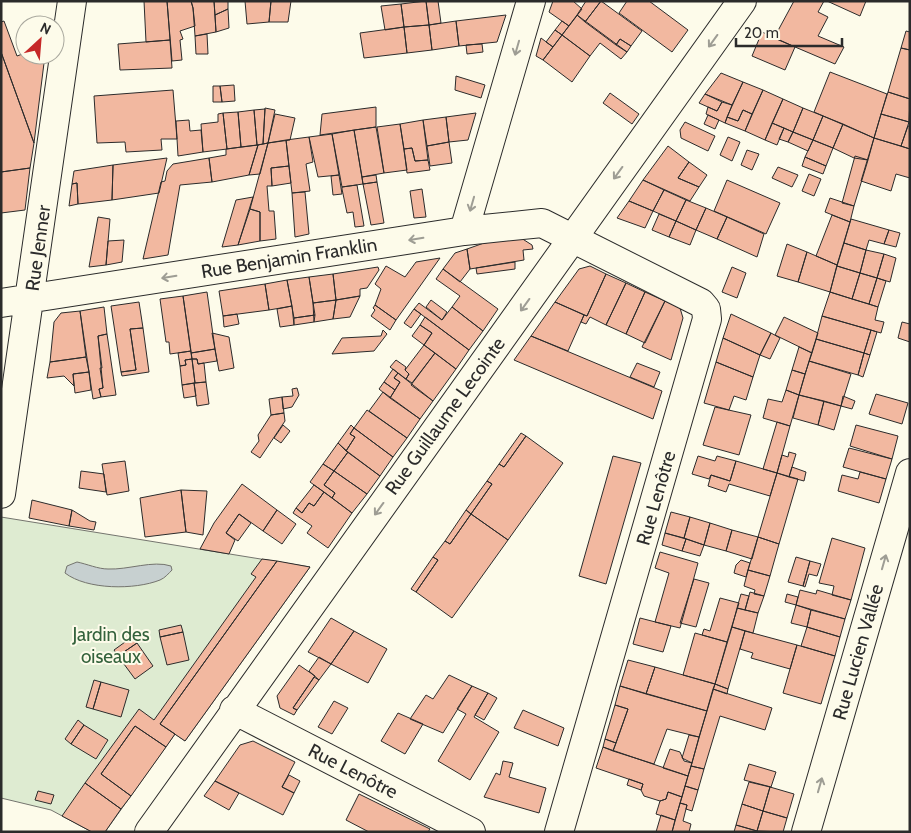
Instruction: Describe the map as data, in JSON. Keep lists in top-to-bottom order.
{
  "streets": {
    "street": [
      "Rue Jenner",
      "Rue Benjamin Franklin",
      "Rue Guillaume Lecointe",
      "Rue Lenôtre",
      "Rue Lucien Vallée"
    ]
  },
  "crossings": [
    ["Rue Jenner", "Rue Benjamin Franklin"],
    ["Rue Benjamin Franklin", "Rue Guillaume Lecointe"],
    ["Rue Benjamin Franklin", "Rue Lenôtre"],
    ["Rue Guillaume Lecointe", "Rue Lenôtre"]
  ],
  "one_way": ["Rue Benjamin Franklin", "Rue Guillaume Lecointe", "Rue Lucien Vallée"],
  "parks": ["Jardin des oiseaux"],
  "scale_bar": "20 m",
  "north": "top right"
}
